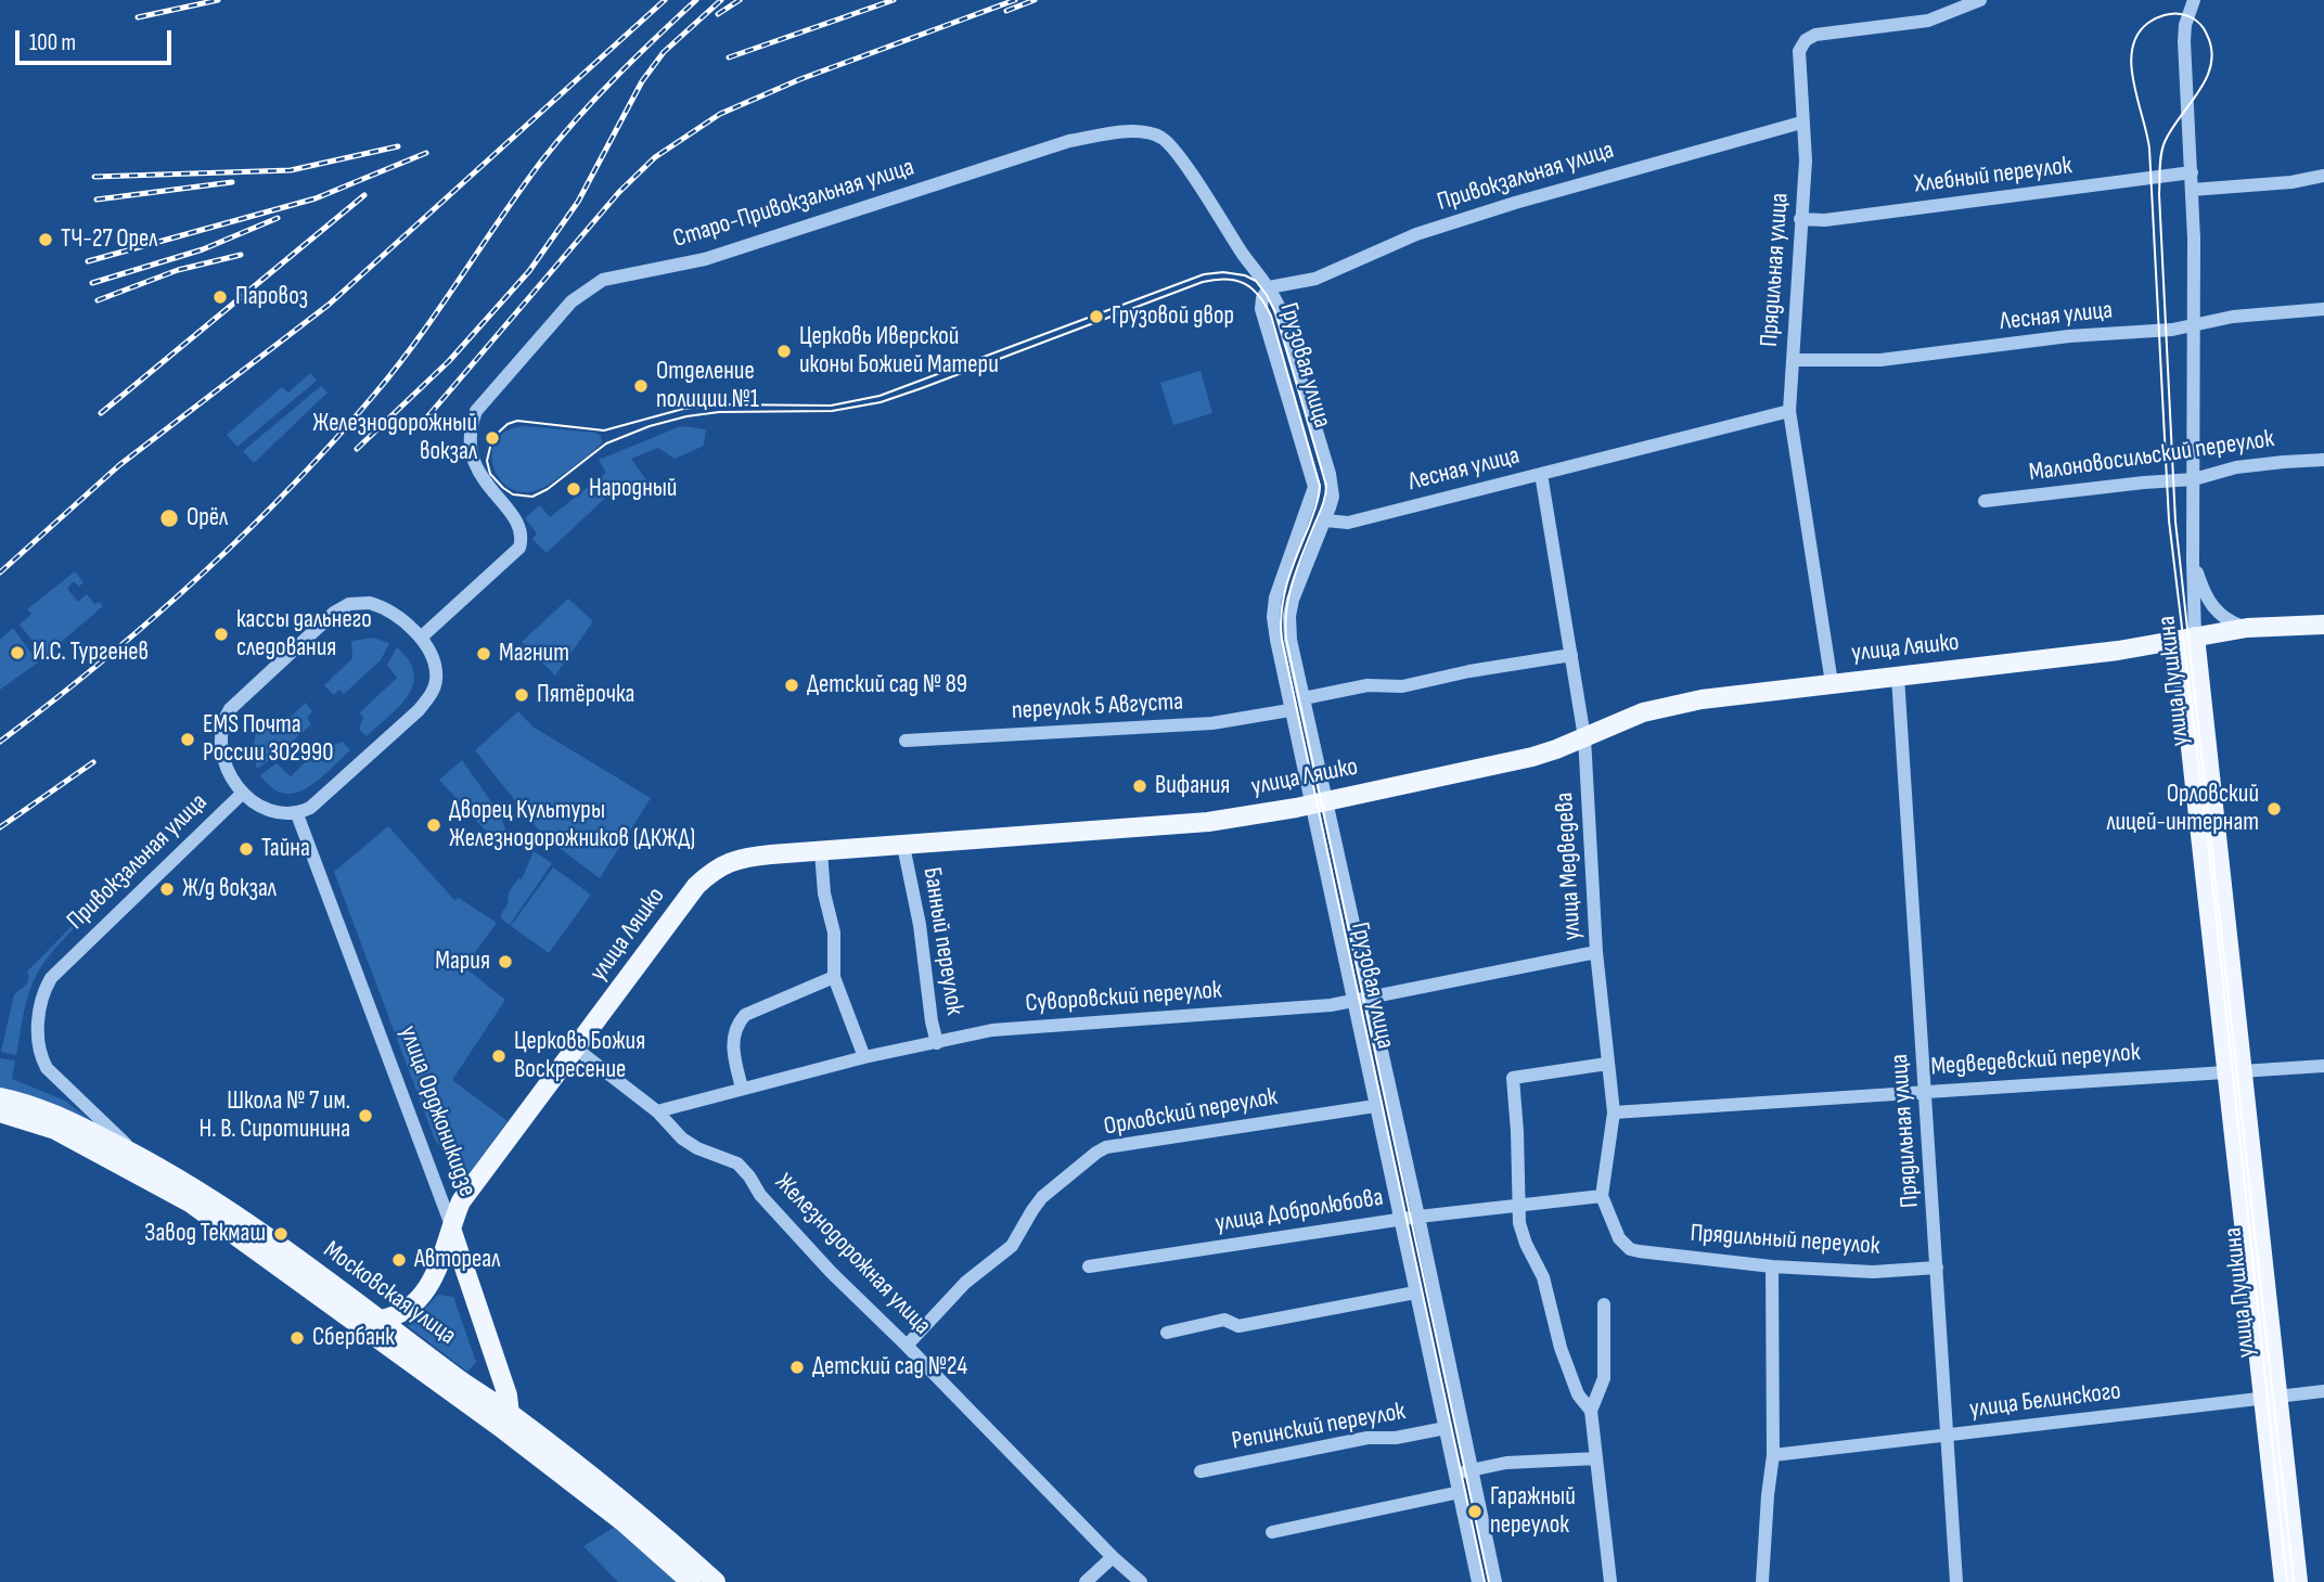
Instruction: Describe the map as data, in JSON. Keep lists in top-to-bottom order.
{
  "streets": {
    "main road": [
      "улица Ляшко",
      "улица Пушкина",
      "улица Орджоникидзе",
      "Московская улица"
    ],
    "street": [
      "Хлебный переулок",
      "Привокзальная улица",
      "Старо-Привокзальная улица",
      "Прядильная улица",
      "Лесная улица",
      "Грузовая улица",
      "Малоновосильский переулок",
      "переулок 5 Августа",
      "улица Медведева",
      "Банный переулок",
      "Суворовский переулок",
      "Медведевский переулок",
      "Орловский переулок",
      "улица Добролюбова",
      "Прядильный переулок",
      "Железнодорожная улица",
      "улица Белинского",
      "Репинский переулок"
    ]
  },
  "crossings": [
    ["Хлебный переулок", "Прядильная улица"],
    ["Хлебный переулок", "улица Пушкина"],
    ["Привокзальная улица", "Старо-Привокзальная улица"],
    ["Привокзальная улица", "Прядильная улица"],
    ["Привокзальная улица", "Грузовая улица"],
    ["Привокзальная улица", "улица Орджоникидзе"],
    ["Привокзальная улица", "Московская улица"],
    ["Старо-Привокзальная улица", "Грузовая улица"],
    ["Прядильная улица", "Лесная улица"],
    ["Прядильная улица", "улица Ляшко"],
    ["Прядильная улица", "Медведевский переулок"],
    ["Прядильная улица", "Прядильный переулок"],
    ["Прядильная улица", "улица Белинского"],
    ["Лесная улица", "Грузовая улица"],
    ["Лесная улица", "улица Пушкина"],
    ["Лесная улица", "улица Медведева"],
    ["Грузовая улица", "улица Ляшко"],
    ["Грузовая улица", "переулок 5 Августа"],
    ["Грузовая улица", "Суворовский переулок"],
    ["Грузовая улица", "Орловский переулок"],
    ["Грузовая улица", "улица Добролюбова"],
    ["Грузовая улица", "Репинский переулок"],
    ["Малоновосильский переулок", "улица Пушкина"],
    ["улица Ляшко", "улица Пушкина"],
    ["улица Ляшко", "улица Медведева"],
    ["улица Ляшко", "Банный переулок"],
    ["улица Ляшко", "улица Орджоникидзе"],
    ["улица Ляшко", "Железнодорожная улица"],
    ["улица Ляшко", "Московская улица"],
    ["улица Пушкина", "Медведевский переулок"],
    ["улица Пушкина", "улица Белинского"],
    ["улица Медведева", "Суворовский переулок"],
    ["улица Медведева", "Медведевский переулок"],
    ["улица Медведева", "улица Добролюбова"],
    ["улица Медведева", "Прядильный переулок"],
    ["Банный переулок", "Суворовский переулок"],
    ["Суворовский переулок", "Железнодорожная улица"],
    ["улица Орджоникидзе", "Московская улица"],
    ["Орловский переулок", "Железнодорожная улица"],
    ["улица Добролюбова", "Прядильный переулок"]
  ],
  "places": [
    "ТЧ-27 Орел",
    "Паровоз",
    "Грузовой двор",
    "Церковь Иверской иконы Божией Матери",
    "Отделение полиции №1",
    "Железнодорожный вокзал",
    "Народный",
    "Орёл",
    "кассы дальнего следования",
    "И.С. Тургенев",
    "Магнит",
    "Детский сад № 89",
    "Пятёрочка",
    "EMS Почта России 302990",
    "Вифания",
    "Орловский лицей-интернат",
    "Дворец Культуры Железнодорожников (ДКЖД)",
    "Тайна",
    "Ж/д вокзал",
    "Мария",
    "Церковь Божия Воскресение",
    "Школа № 7 им. Н. В. Сиротинина",
    "Завод Текмаш",
    "Автореал",
    "Сбербанк",
    "Детский сад №24",
    "Гаражный переулок"
  ],
  "scale_bar": "100 m"
}
